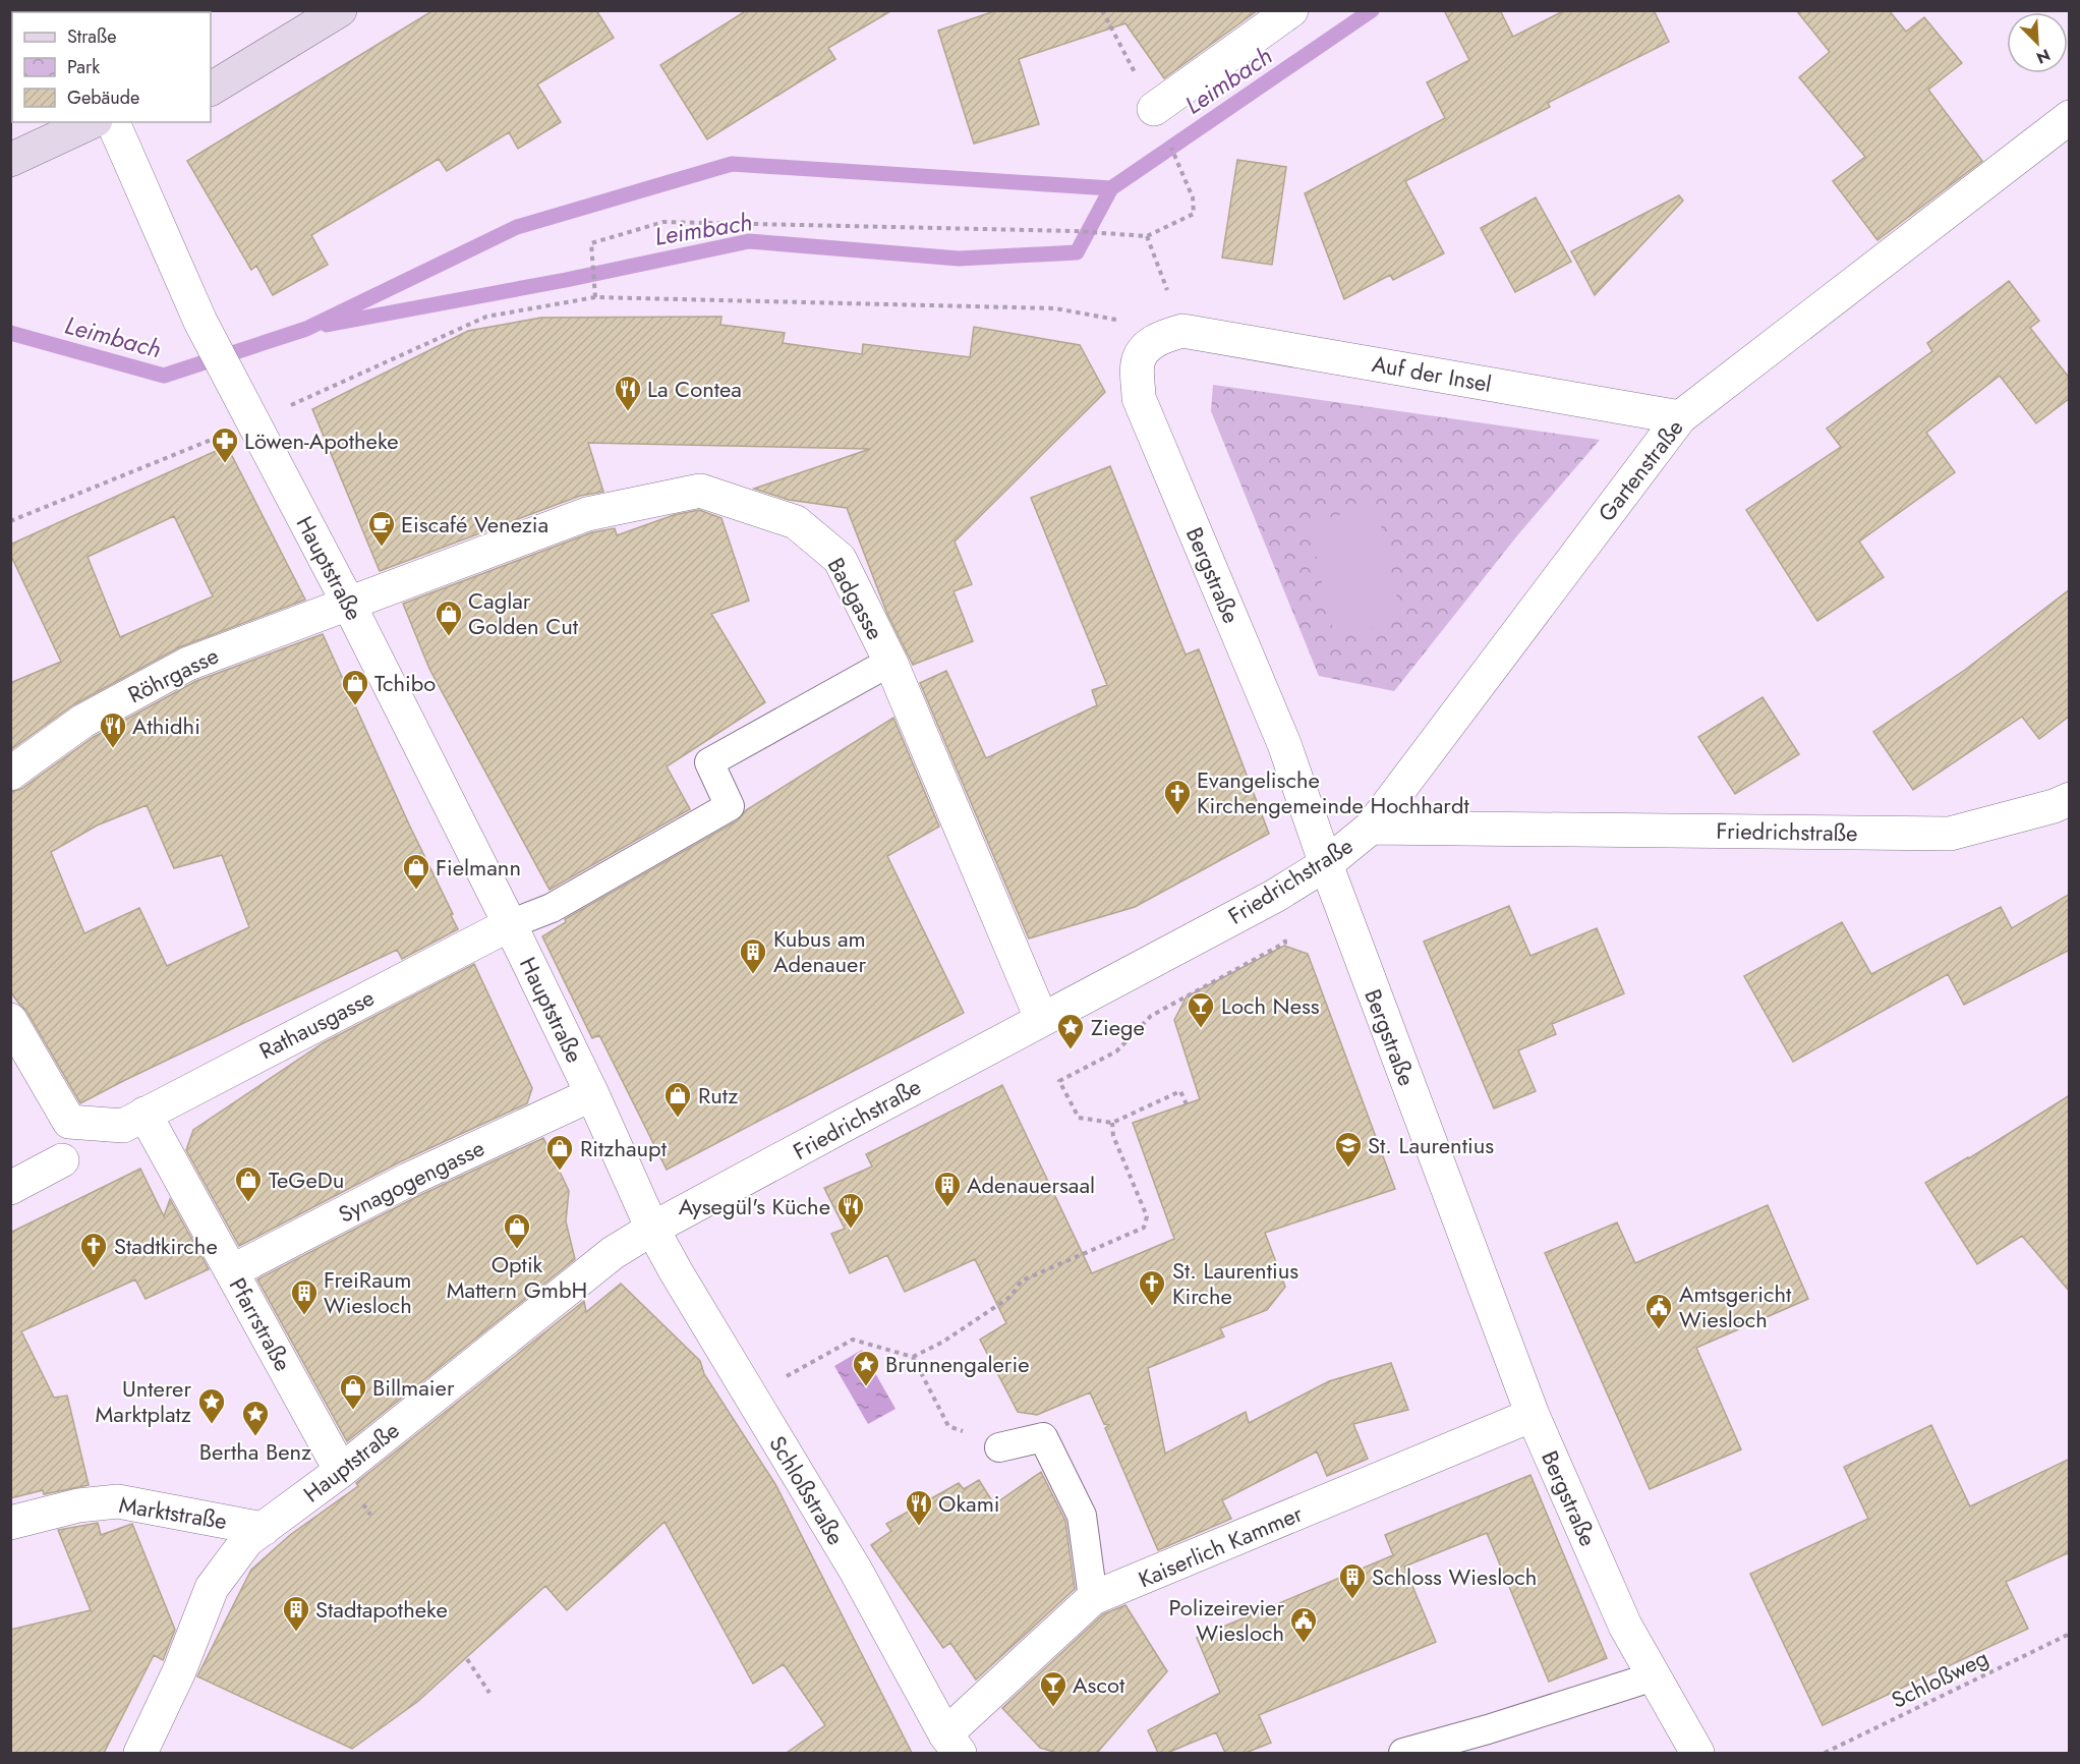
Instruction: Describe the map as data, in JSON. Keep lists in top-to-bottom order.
{
  "streets": {
    "street": [
      "Auf der Insel",
      "Gartenstraße",
      "Hauptstraße",
      "Bergstraße",
      "Badgasse",
      "Röhrgasse",
      "Friedrichstraße",
      "Rathausgasse",
      "Synagogengasse",
      "Pfarrstraße",
      "Schloßstraße",
      "Marktstraße",
      "Kaiserlich Kammer"
    ],
    "path": ["Schloßweg"]
  },
  "crossings": [
    ["Auf der Insel", "Gartenstraße"],
    ["Auf der Insel", "Bergstraße"],
    ["Gartenstraße", "Friedrichstraße"],
    ["Hauptstraße", "Badgasse"],
    ["Hauptstraße", "Röhrgasse"],
    ["Hauptstraße", "Friedrichstraße"],
    ["Hauptstraße", "Rathausgasse"],
    ["Hauptstraße", "Synagogengasse"],
    ["Hauptstraße", "Pfarrstraße"],
    ["Hauptstraße", "Schloßstraße"],
    ["Hauptstraße", "Marktstraße"],
    ["Bergstraße", "Friedrichstraße"],
    ["Bergstraße", "Kaiserlich Kammer"],
    ["Badgasse", "Röhrgasse"],
    ["Badgasse", "Friedrichstraße"],
    ["Friedrichstraße", "Schloßstraße"],
    ["Rathausgasse", "Pfarrstraße"],
    ["Synagogengasse", "Pfarrstraße"],
    ["Schloßstraße", "Kaiserlich Kammer"]
  ],
  "water": ["Leimbach"],
  "places": {
    "restaurant": [
      "La Contea",
      "Athidhi",
      "Aysegül's Küche",
      "Okami"
    ],
    "pharmacy": ["Löwen-Apotheke"],
    "cafe": ["Eiscafé Venezia"],
    "shop": [
      "Caglar Golden Cut",
      "Tchibo",
      "Fielmann",
      "Rutz",
      "Ritzhaupt",
      "TeGeDu",
      "Optik Mattern GmbH",
      "Billmaier"
    ],
    "church": ["Evangelische Kirchengemeinde Hochhardt", "Stadtkirche", "St. Laurentius Kirche"],
    "building": [
      "Kubus am Adenauer",
      "Adenauersaal",
      "FreiRaum Wiesloch",
      "Schloss Wiesloch",
      "Stadtapotheke"
    ],
    "bar": ["Loch Ness", "Ascot"],
    "place": [
      "Ziege",
      "Brunnengalerie",
      "Unterer Marktplatz",
      "Bertha Benz"
    ],
    "school or university": ["St. Laurentius"],
    "public building": ["Amtsgericht Wiesloch", "Polizeirevier Wiesloch"]
  },
  "legend": ["Straße", "Park", "Gebäude"],
  "north": "bottom right"
}
